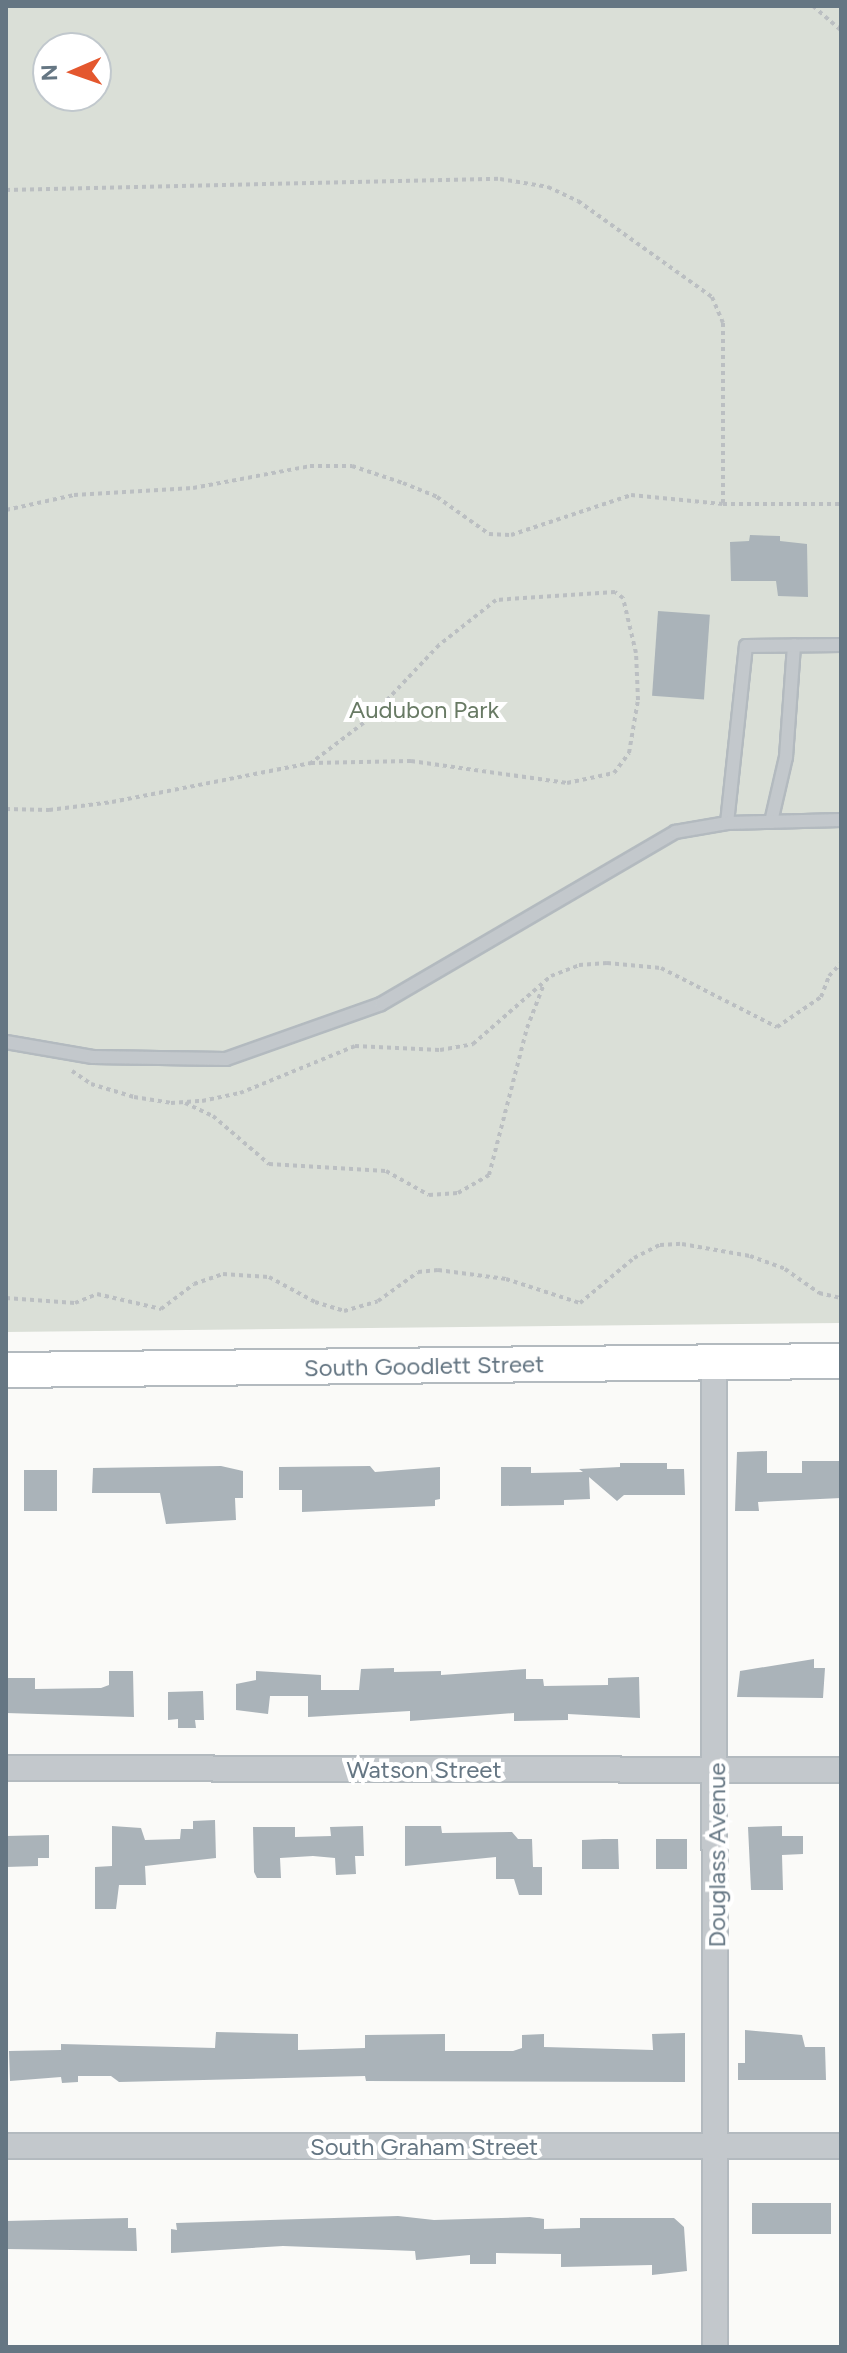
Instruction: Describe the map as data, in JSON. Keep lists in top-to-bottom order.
{
  "streets": {
    "main road": ["South Goodlett Street"],
    "street": ["Watson Street", "Douglass Avenue", "South Graham Street"]
  },
  "crossings": [
    ["South Goodlett Street", "Douglass Avenue"],
    ["Watson Street", "Douglass Avenue"],
    ["Douglass Avenue", "South Graham Street"]
  ],
  "parks": ["Audubon Park"],
  "north": "left"
}
